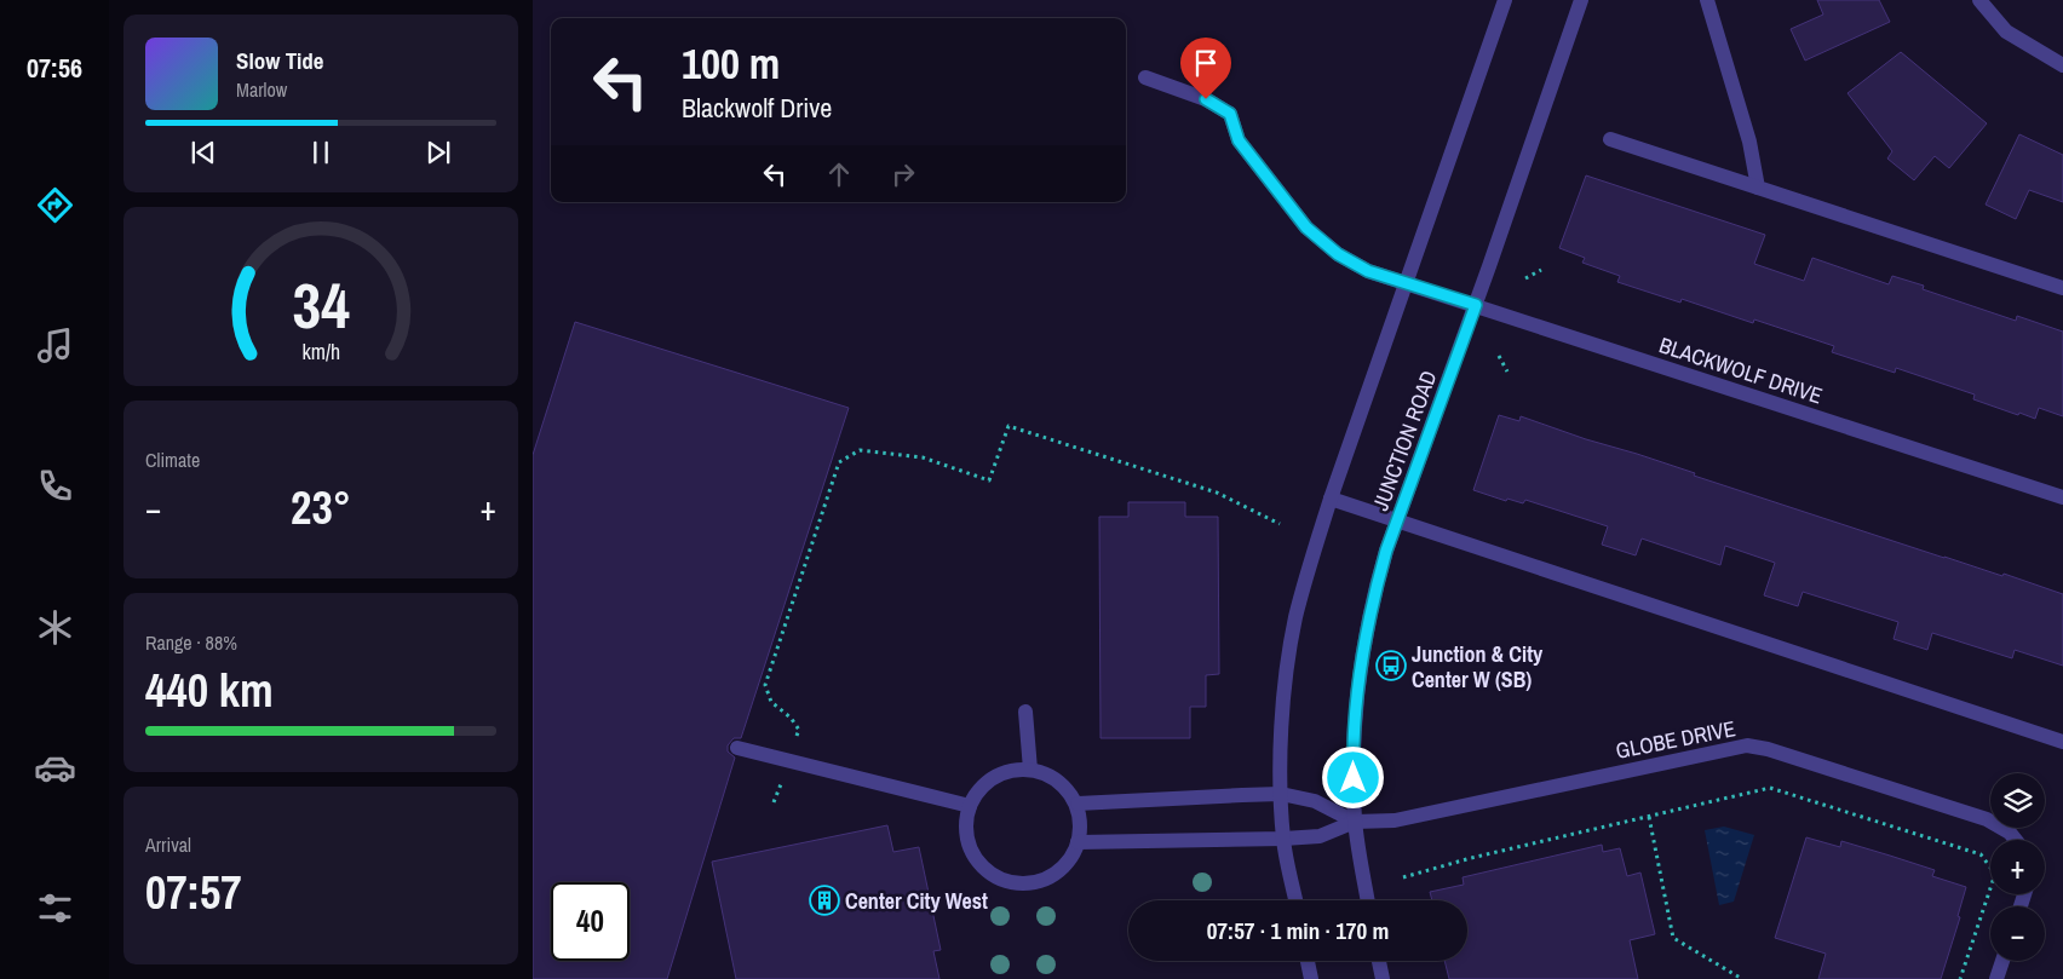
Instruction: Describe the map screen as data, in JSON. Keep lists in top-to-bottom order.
{
  "streets": {
    "street": ["BLACKWOLF DRIVE", "JUNCTION ROAD", "GLOBE DRIVE"]
  },
  "crossings": [
    ["BLACKWOLF DRIVE", "JUNCTION ROAD"],
    ["JUNCTION ROAD", "GLOBE DRIVE"]
  ],
  "places": {
    "bus stop": ["Junction & City Center W (SB)"],
    "building": ["Center City West"]
  },
  "page": {
    "tabs": "07:56",
    "turn": ["100 m", "Blackwolf Drive"],
    "song": ["Slow Tide", "Marlow"],
    "tile": [
      "Climate",
      ["Range · 88%", "440 km"],
      ["Arrival", "07:57"]
    ],
    "heat": ["−", "23°", "+"],
    "map_buttons": ["+", "−"],
    "limit": "40",
    "trip": "07:57 · 1 min · 170 m",
    "gauge": ["34", "km/h"]
  }
}
